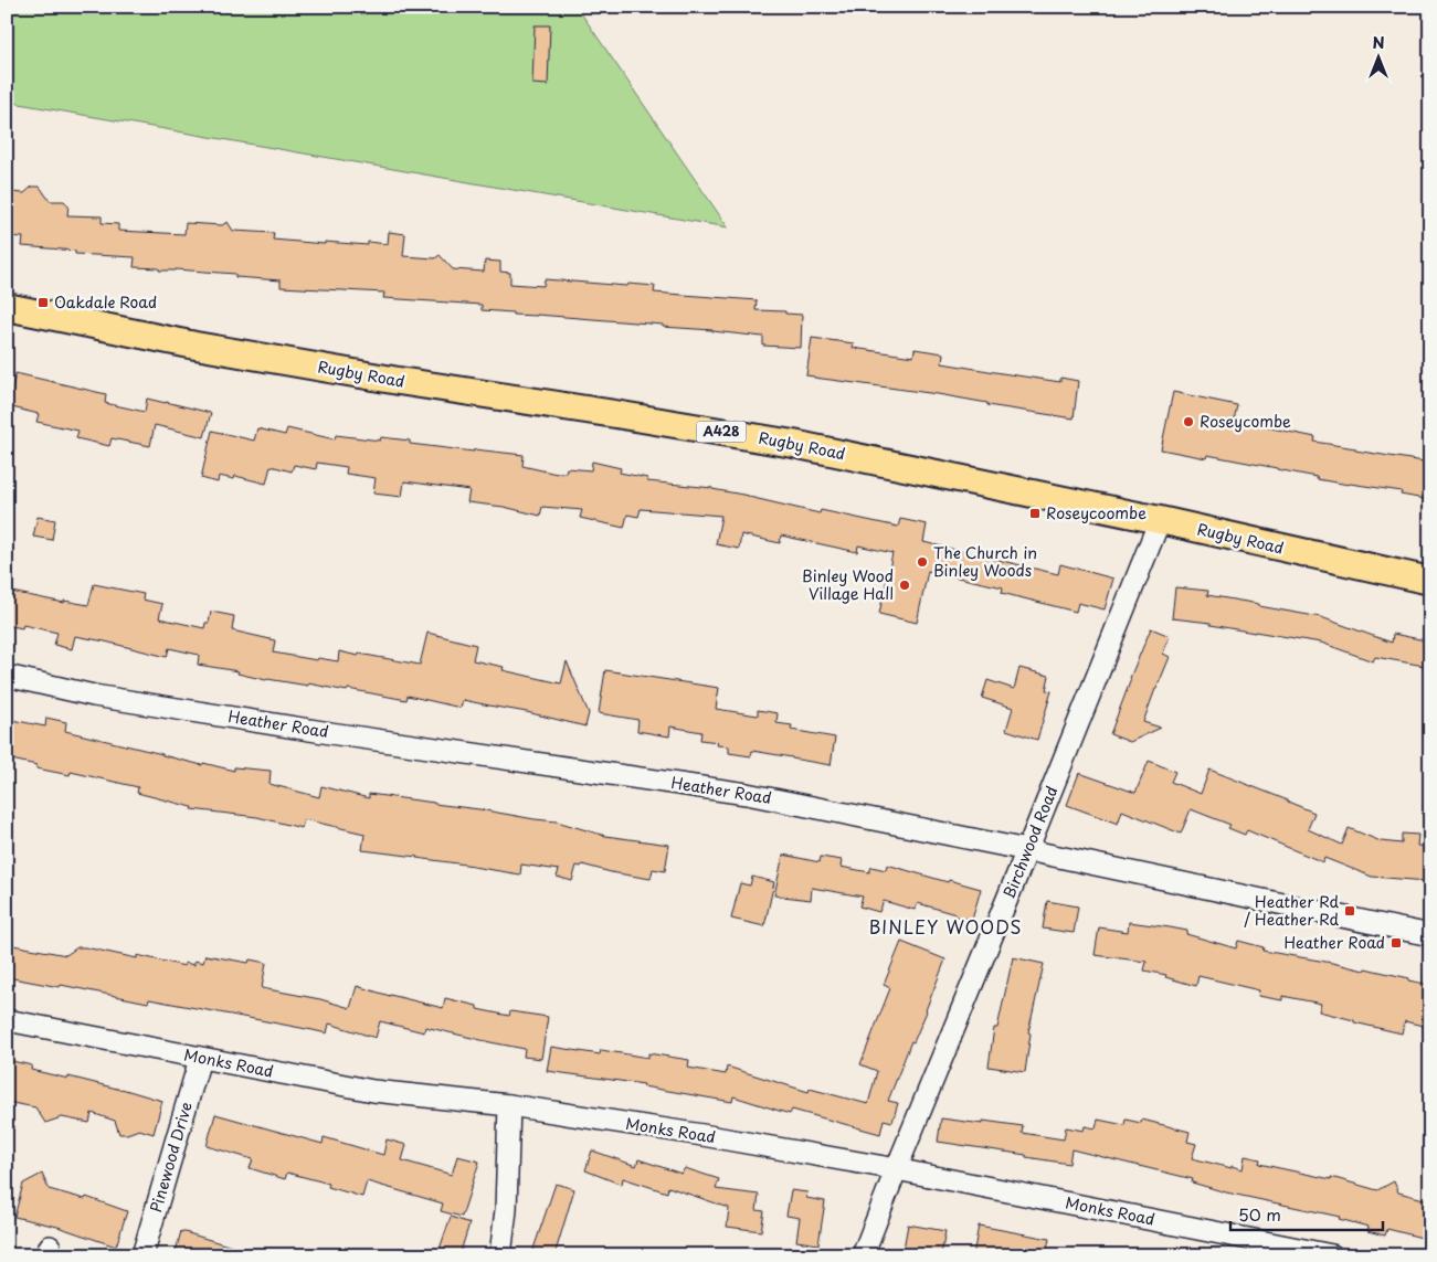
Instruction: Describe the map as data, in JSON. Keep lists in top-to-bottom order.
{
  "streets": {
    "main road": ["Rugby Road", "A428"],
    "street": [
      "Heather Road",
      "Birchwood Road",
      "Monks Road",
      "Pinewood Drive"
    ]
  },
  "crossings": [
    ["Rugby Road", "Birchwood Road"],
    ["Heather Road", "Birchwood Road"],
    ["Birchwood Road", "Monks Road"],
    ["Monks Road", "Pinewood Drive"]
  ],
  "districts": ["BINLEY WOODS"],
  "places": {
    "transit": [
      "Oakdale Road",
      "Roseycoombe",
      "Heather Rd / Heather Rd",
      "Heather Road"
    ],
    "other": ["Roseycombe", "The Church in Binley Woods", "Binley Wood Village Hall"]
  },
  "scale_bar": "50 m",
  "north": "top"
}
